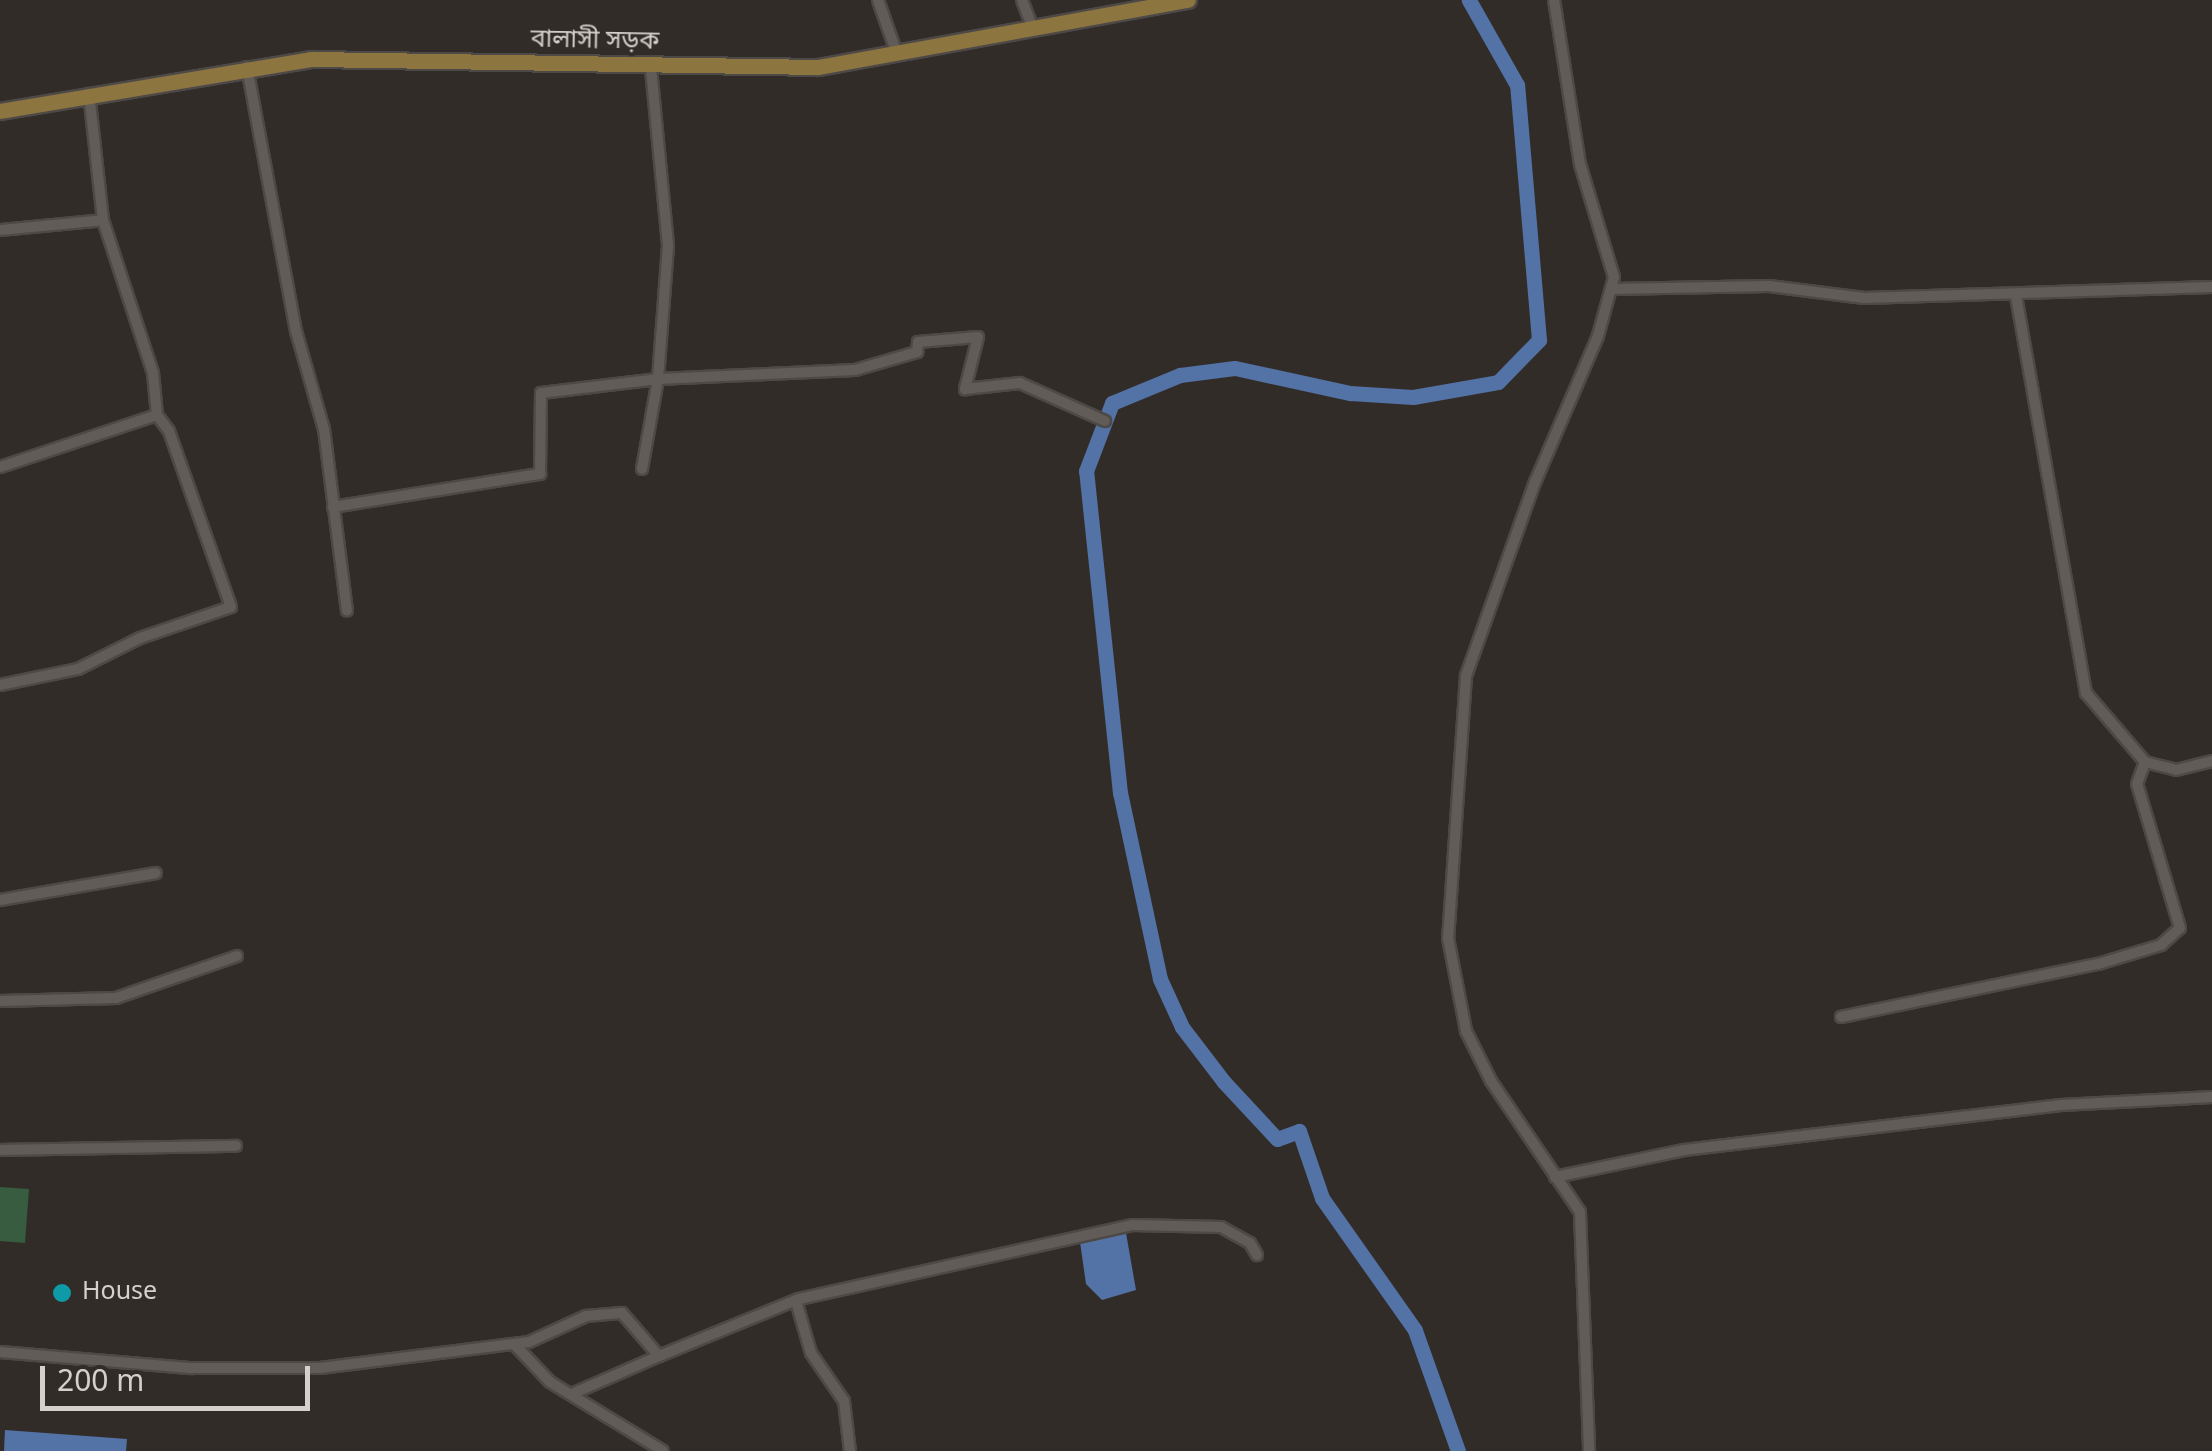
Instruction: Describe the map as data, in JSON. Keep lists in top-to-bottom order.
{
  "streets": {
    "main road": ["বালাসী সড়ক"]
  },
  "places": ["House"],
  "scale_bar": "200 m"
}
